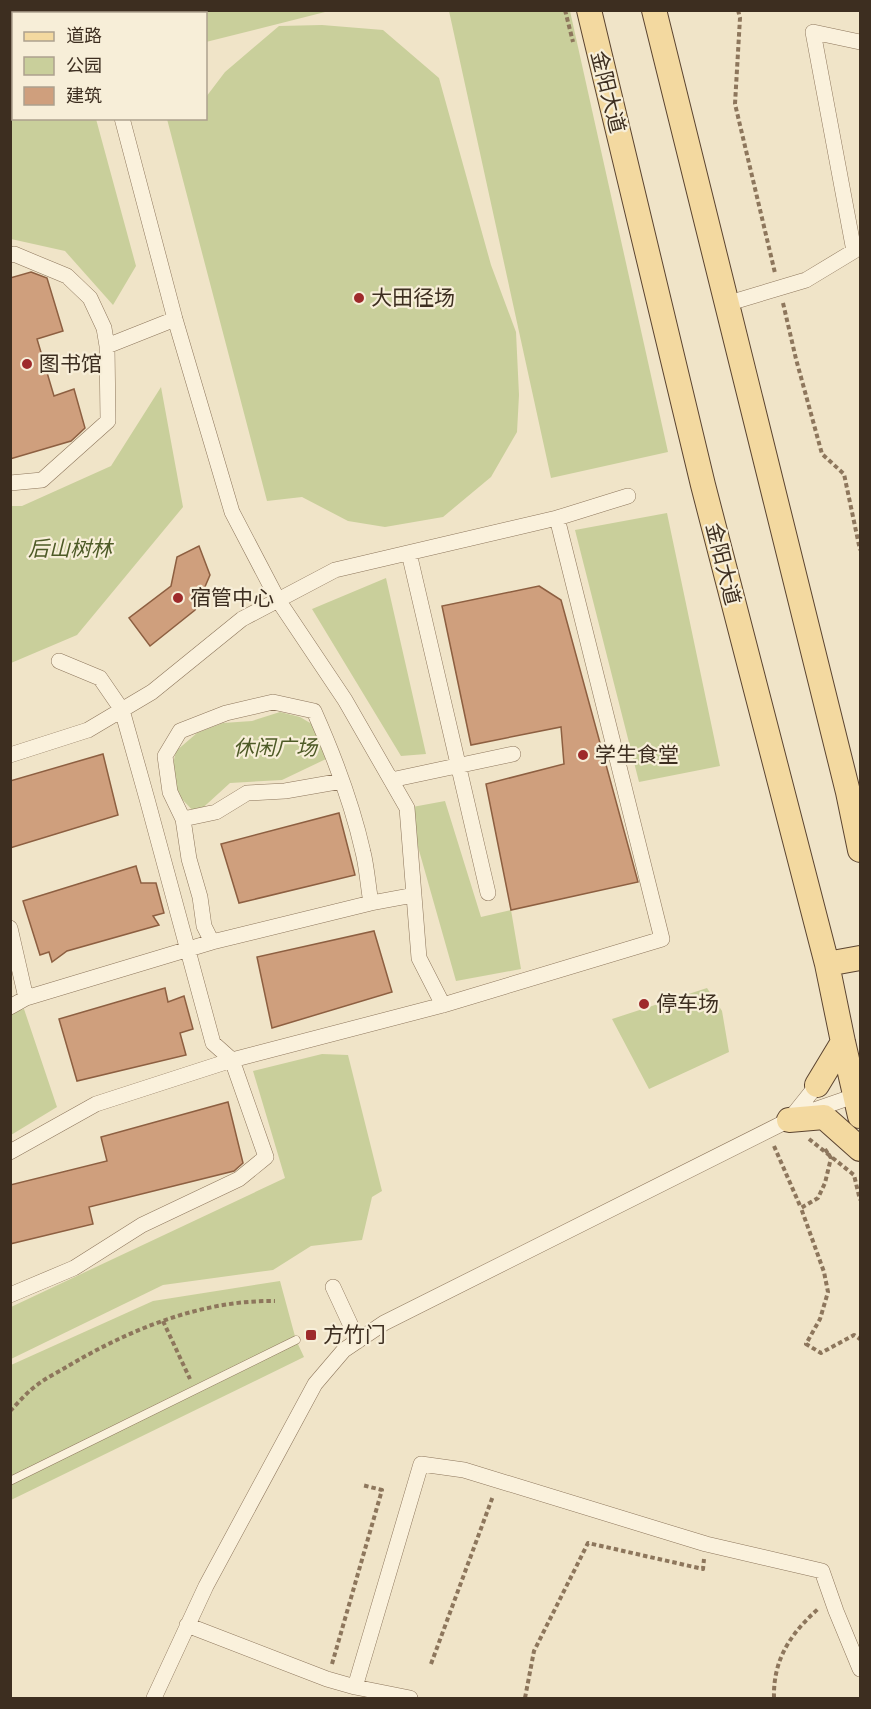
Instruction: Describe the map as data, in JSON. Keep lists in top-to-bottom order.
{
  "streets": {
    "main road": ["金阳大道"]
  },
  "parks": ["后山树林", "休闲广场"],
  "places": {
    "other": [
      "大田径场",
      "图书馆",
      "宿管中心",
      "学生食堂",
      "停车场"
    ],
    "transit": ["方竹门"]
  },
  "legend": ["道路", "公园", "建筑"]
}
